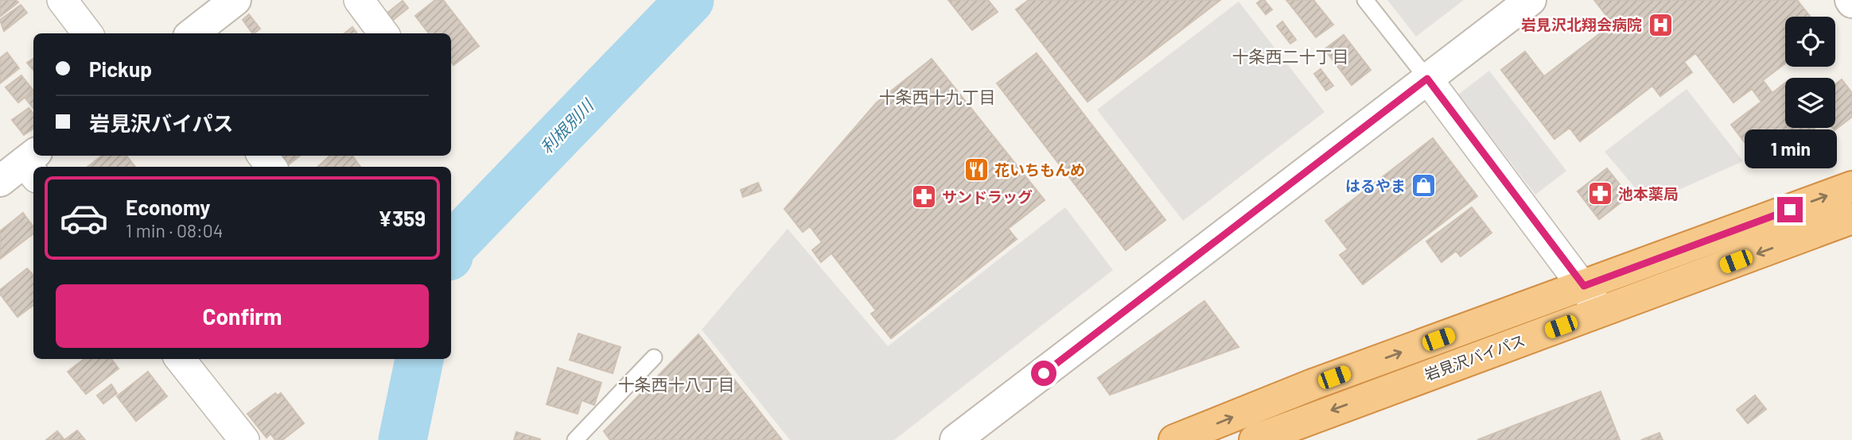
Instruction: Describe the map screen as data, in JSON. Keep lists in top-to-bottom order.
{
  "streets": {
    "highway": ["岩見沢バイパス"]
  },
  "districts": ["十条西二十丁目", "十条西十九丁目", "十条西十八丁目"],
  "water": ["利根別川"],
  "places": {
    "hospital": ["岩見沢北翔会病院"],
    "restaurant": ["花いちもんめ"],
    "shop": ["はるやま"],
    "pharmacy": ["池本薬局", "サンドラッグ"]
  },
  "page": {
    "banner": ["Pickup", "岩見沢バイパス"],
    "bubble": "1 min",
    "list": [
      {
        "name": "Economy",
        "note": "1 min · 08:04",
        "value": "¥359"
      }
    ],
    "buttons": "Confirm"
  }
}
